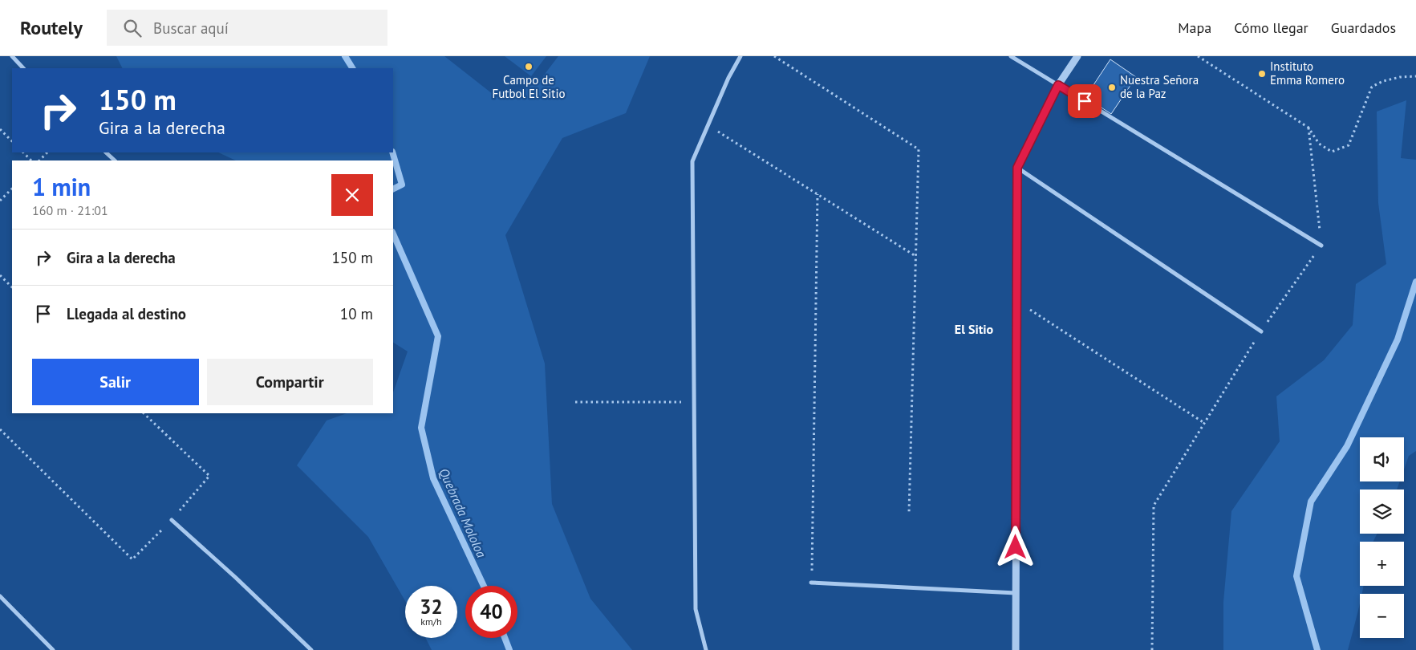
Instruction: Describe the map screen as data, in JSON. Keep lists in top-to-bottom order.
{
  "districts": ["El Sitio"],
  "water": ["Quebrada Mololoa"],
  "places": ["Campo de Futbol El Sitio", "Instituto Emma Romero", "Nuestra Señora de la Paz"],
  "page": {
    "header": "Routely",
    "search": "Buscar aquí",
    "nav": ["Mapa", "Cómo llegar", "Guardados"],
    "turn": ["150 m", "Gira a la derecha"],
    "heading": ["1 min", "160 m · 21:01"],
    "list": [
      {
        "name": "Gira a la derecha",
        "value": "150 m"
      },
      {
        "name": "Llegada al destino",
        "value": "10 m"
      }
    ],
    "buttons": ["Salir", "Compartir"],
    "map_buttons": ["+", "−"],
    "speed": "32 km/h",
    "limit": "40"
  }
}
